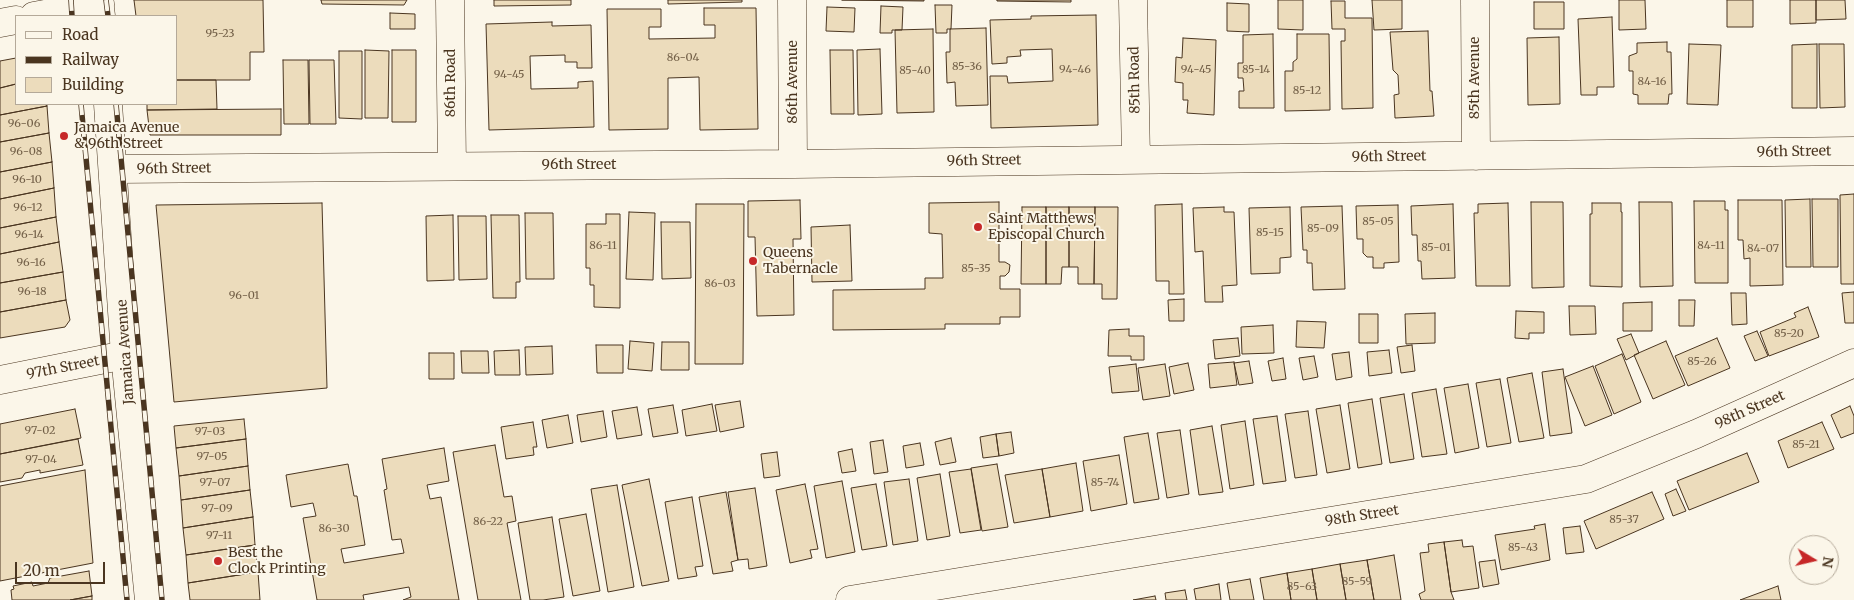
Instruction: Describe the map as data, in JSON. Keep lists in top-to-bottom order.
{
  "streets": {
    "street": [
      "85th Avenue",
      "85th Road",
      "86th Avenue",
      "86th Road",
      "96th Street",
      "Jamaica Avenue",
      "97th Street",
      "98th Street"
    ]
  },
  "crossings": [
    ["85th Avenue", "96th Street"],
    ["85th Road", "96th Street"],
    ["86th Avenue", "96th Street"],
    ["86th Road", "96th Street"],
    ["96th Street", "Jamaica Avenue"],
    ["Jamaica Avenue", "97th Street"]
  ],
  "places": [
    "Jamaica Avenue & 96th Street",
    "Saint Matthews Episcopal Church",
    "Queens Tabernacle",
    "Best the Clock Printing"
  ],
  "house_numbers": [
    "95-23",
    "86-04",
    "85-36",
    "94-46",
    "94-45",
    "85-14",
    "85-40",
    "94-45",
    "84-16",
    "85-12",
    "96-06",
    "96-08",
    "96-10",
    "96-12",
    "85-05",
    "85-09",
    "85-15",
    "96-14",
    "86-11",
    "84-11",
    "85-01",
    "84-07",
    "96-16",
    "85-35",
    "86-03",
    "96-18",
    "96-01",
    "85-20",
    "85-26",
    "97-02",
    "97-03",
    "85-21",
    "97-05",
    "97-04",
    "97-07",
    "85-74",
    "97-09",
    "85-37",
    "86-22",
    "86-30",
    "97-11",
    "85-43",
    "85-59",
    "85-63"
  ],
  "legend": ["Road", "Railway", "Building"],
  "scale_bar": "20 m",
  "north": "right"
}
